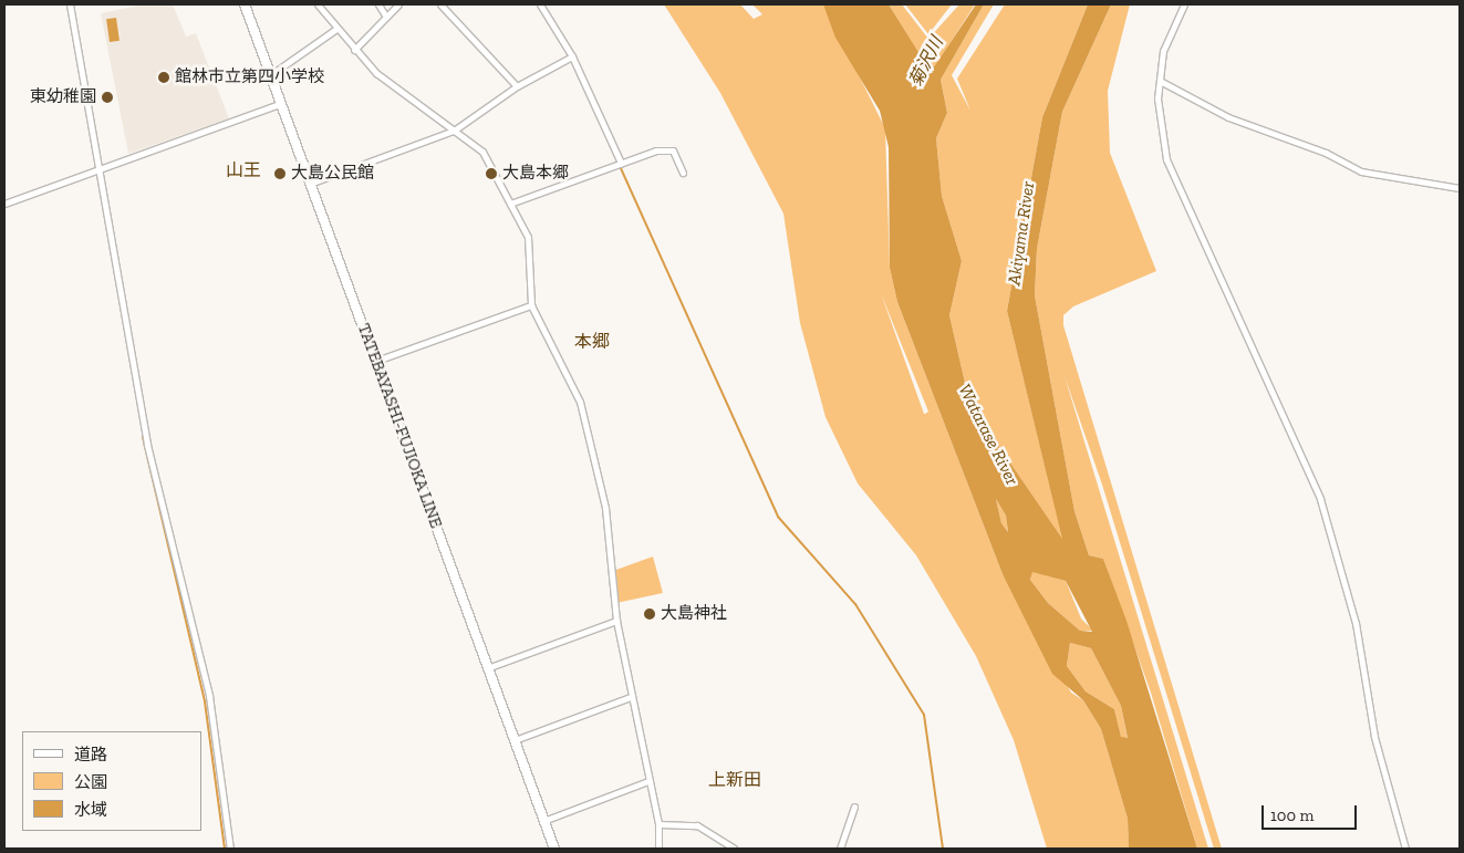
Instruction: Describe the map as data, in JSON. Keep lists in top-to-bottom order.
{
  "streets": {
    "main road": ["TATEBAYASHI-FUJIOKA LINE"]
  },
  "districts": ["山王", "本郷", "上新田"],
  "water": ["菊沢川", "Akiyama River", "Watarase River"],
  "places": [
    "館林市立第四小学校",
    "東幼稚園",
    "大島公民館",
    "大島本郷",
    "大島神社"
  ],
  "legend": ["道路", "公園", "水域"],
  "scale_bar": "100 m"
}
